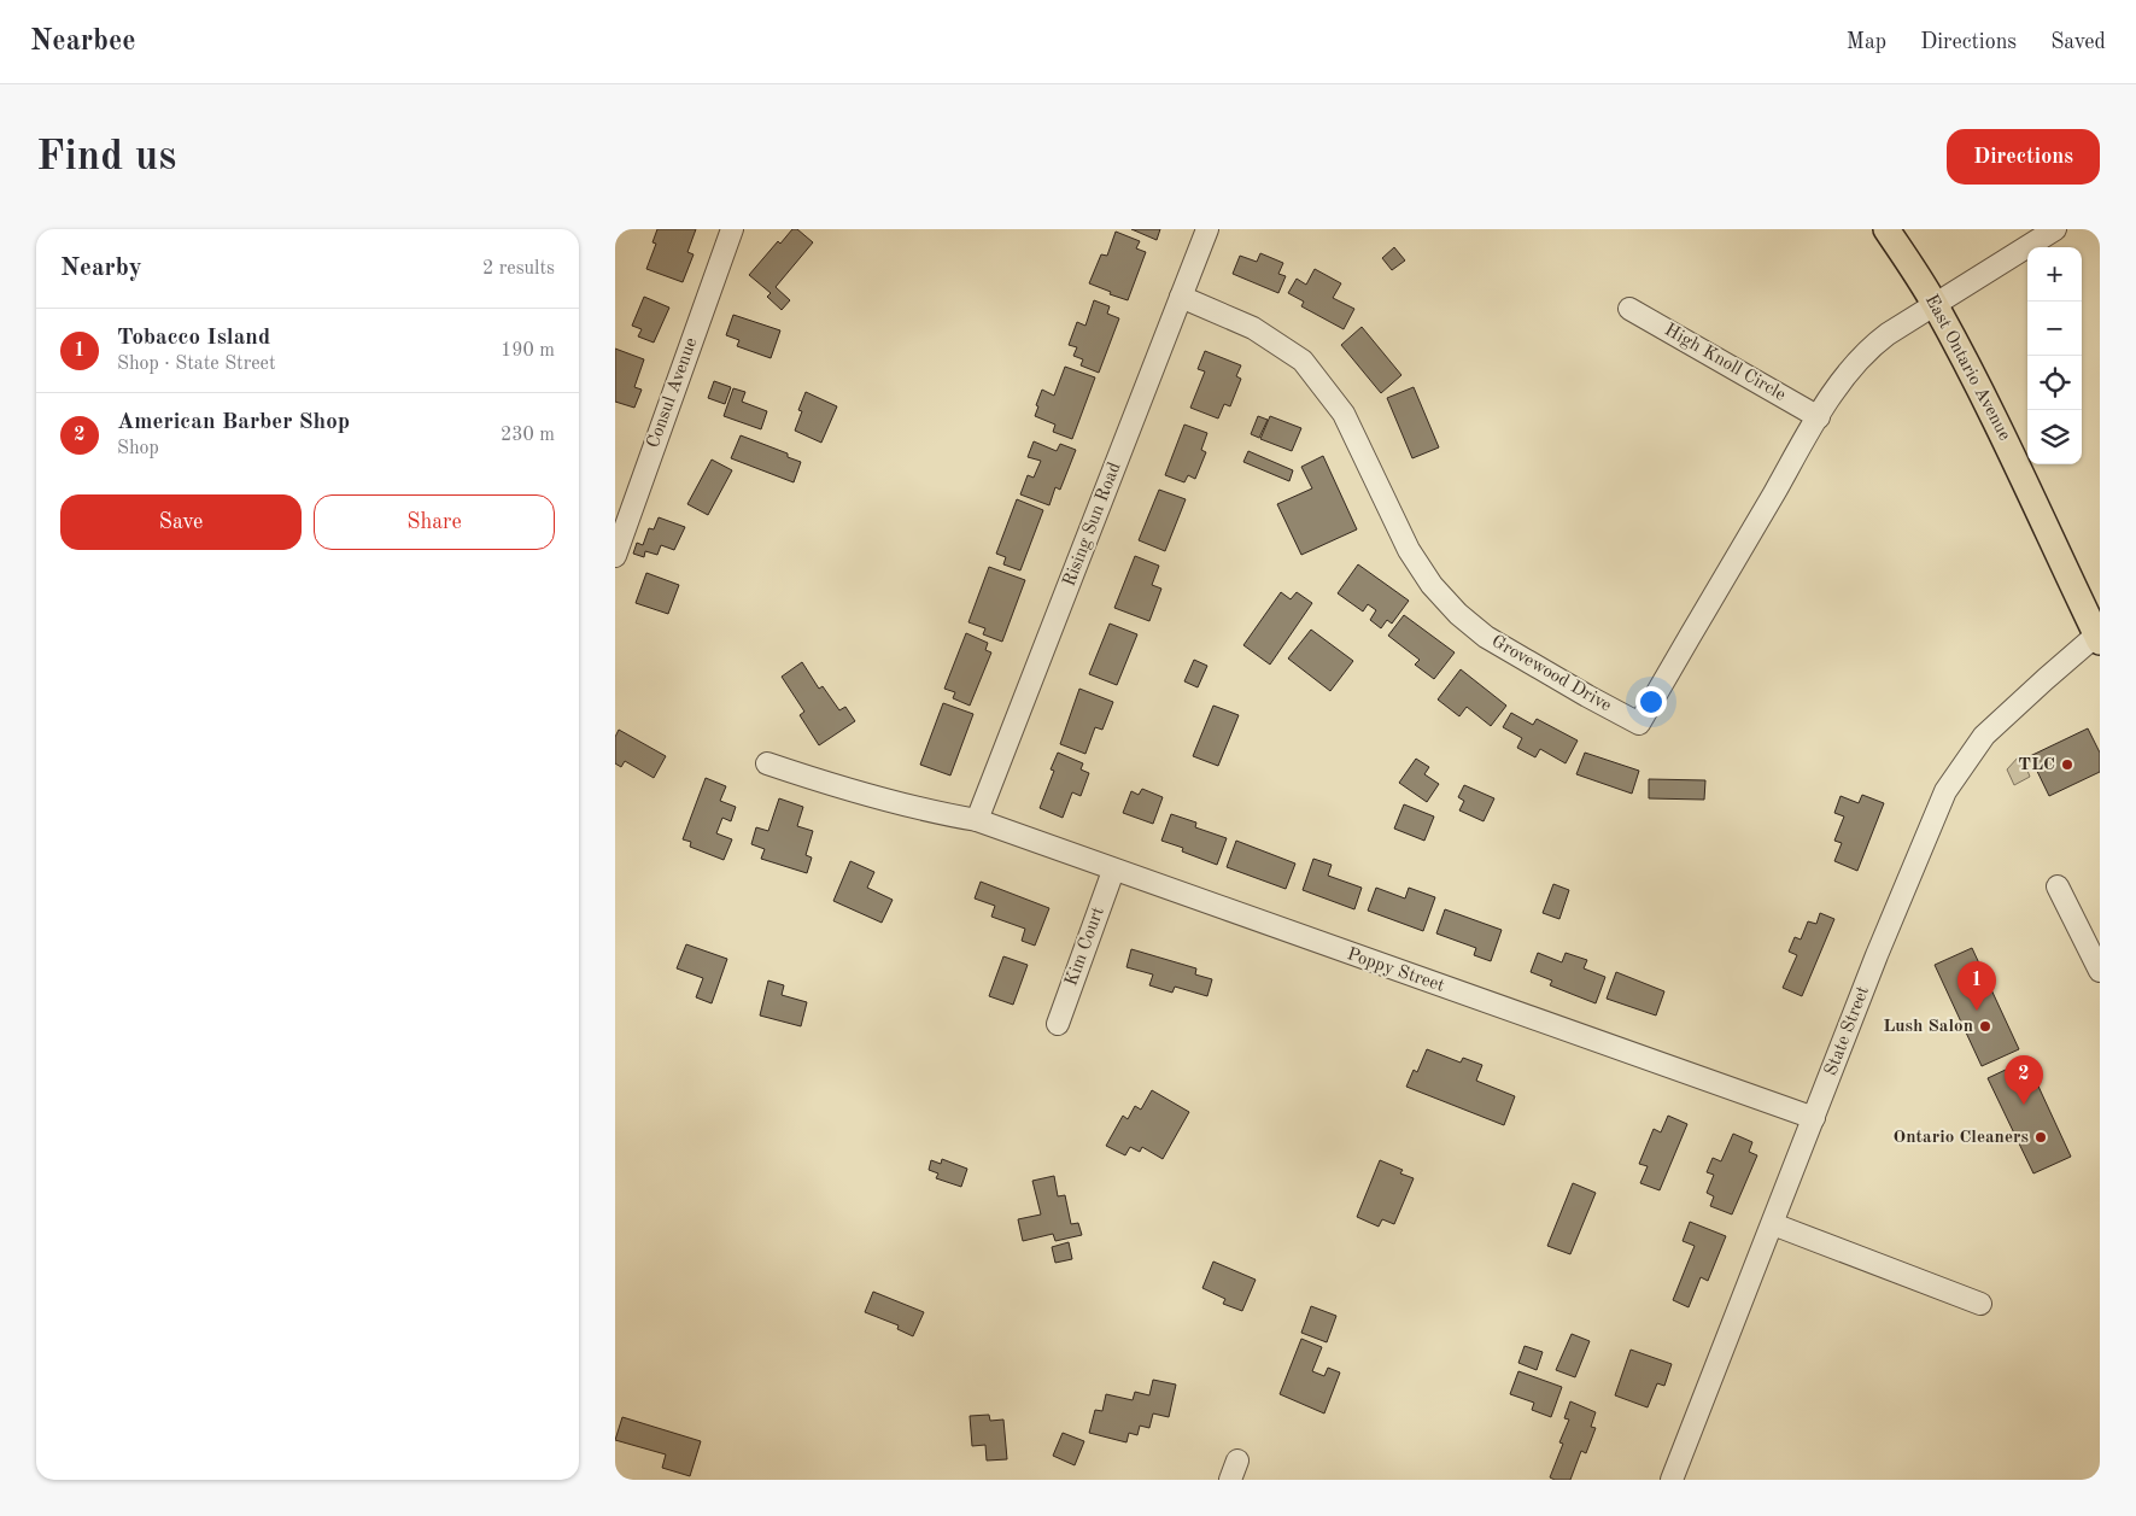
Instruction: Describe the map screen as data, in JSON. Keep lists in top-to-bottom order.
{
  "streets": {
    "main road": ["East Ontario Avenue"],
    "street": [
      "High Knoll Circle",
      "Consul Avenue",
      "Rising Sun Road",
      "Grovewood Drive",
      "Kim Court",
      "Poppy Street",
      "State Street"
    ]
  },
  "crossings": [
    ["High Knoll Circle", "Grovewood Drive"],
    ["East Ontario Avenue", "Grovewood Drive"],
    ["East Ontario Avenue", "State Street"],
    ["Rising Sun Road", "Grovewood Drive"],
    ["Rising Sun Road", "Poppy Street"],
    ["Kim Court", "Poppy Street"],
    ["Poppy Street", "State Street"]
  ],
  "places": ["TLC", "Lush Salon", "Ontario Cleaners"],
  "page": {
    "header": "Nearbee",
    "nav": ["Map", "Directions", "Saved"],
    "buttons": [
      "Directions",
      ["Save", "Share"]
    ],
    "title": "Find us",
    "heading": ["Nearby", "2 results"],
    "map_buttons": ["+", "−"],
    "list": [
      {
        "mark": "1",
        "name": "Tobacco Island",
        "note": "Shop · State Street",
        "value": "190 m"
      },
      {
        "mark": "2",
        "name": "American Barber Shop",
        "note": "Shop",
        "value": "230 m"
      }
    ],
    "pins": ["1", "2"]
  }
}
